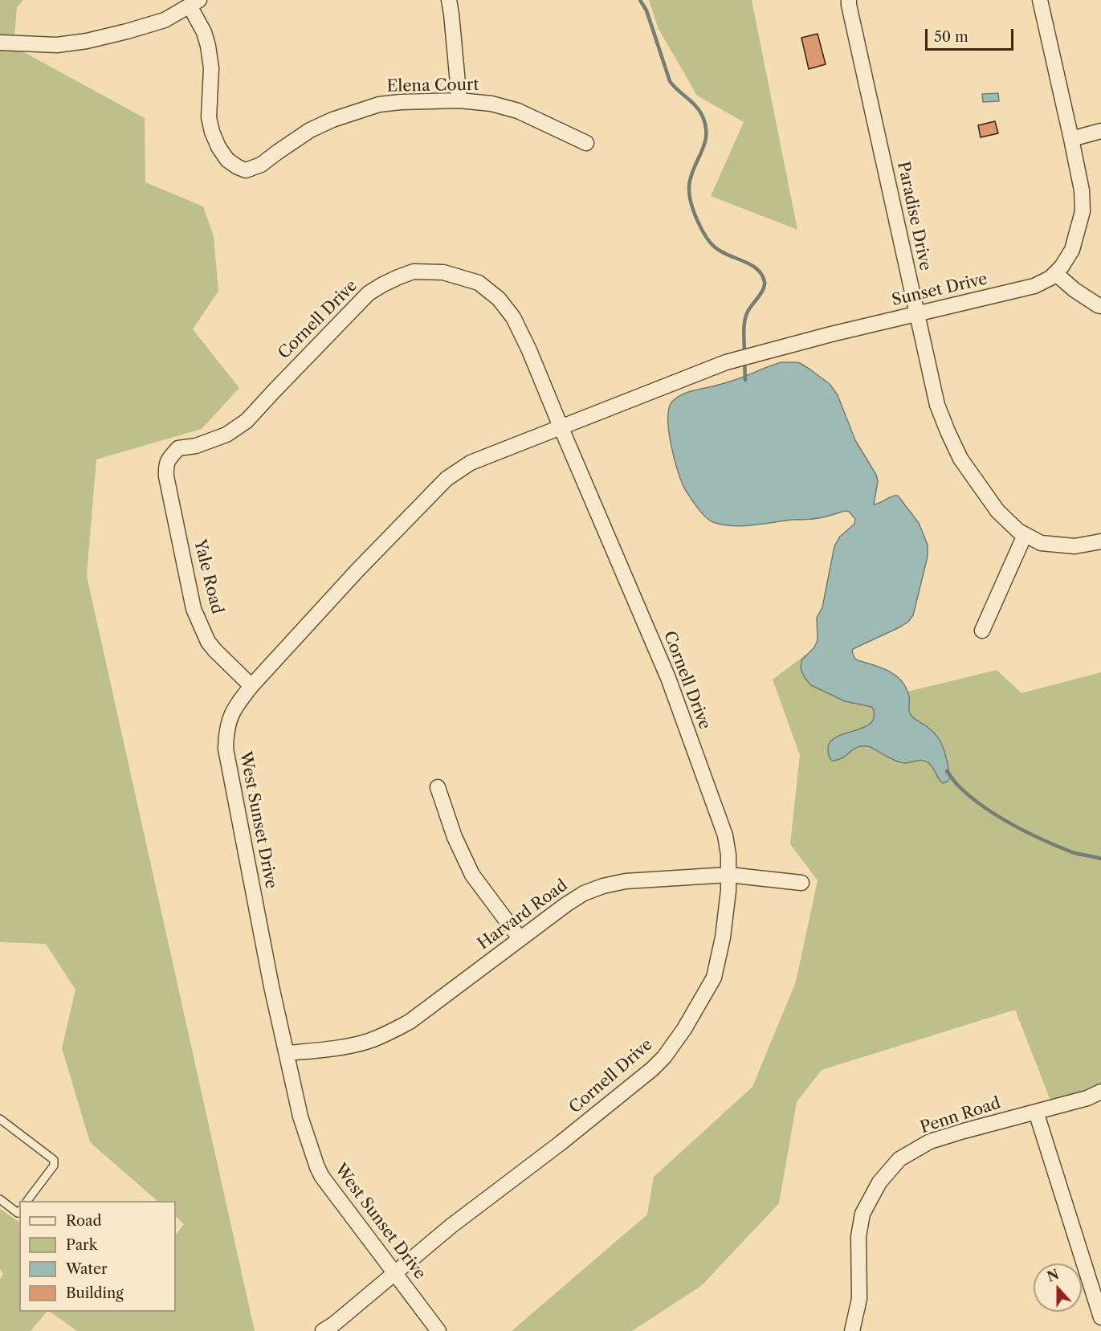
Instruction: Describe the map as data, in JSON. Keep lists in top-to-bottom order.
{
  "streets": {
    "street": [
      "Elena Court",
      "Paradise Drive",
      "Sunset Drive",
      "Cornell Drive",
      "Yale Road",
      "West Sunset Drive",
      "Harvard Road",
      "Penn Road"
    ]
  },
  "crossings": [
    ["Paradise Drive", "Sunset Drive"],
    ["Sunset Drive", "Cornell Drive"],
    ["Sunset Drive", "West Sunset Drive"],
    ["Cornell Drive", "Yale Road"],
    ["Cornell Drive", "West Sunset Drive"],
    ["Cornell Drive", "Harvard Road"],
    ["Yale Road", "West Sunset Drive"],
    ["West Sunset Drive", "Harvard Road"]
  ],
  "legend": [
    "Road",
    "Park",
    "Water",
    "Building"
  ],
  "scale_bar": "50 m",
  "north": "top"
}
